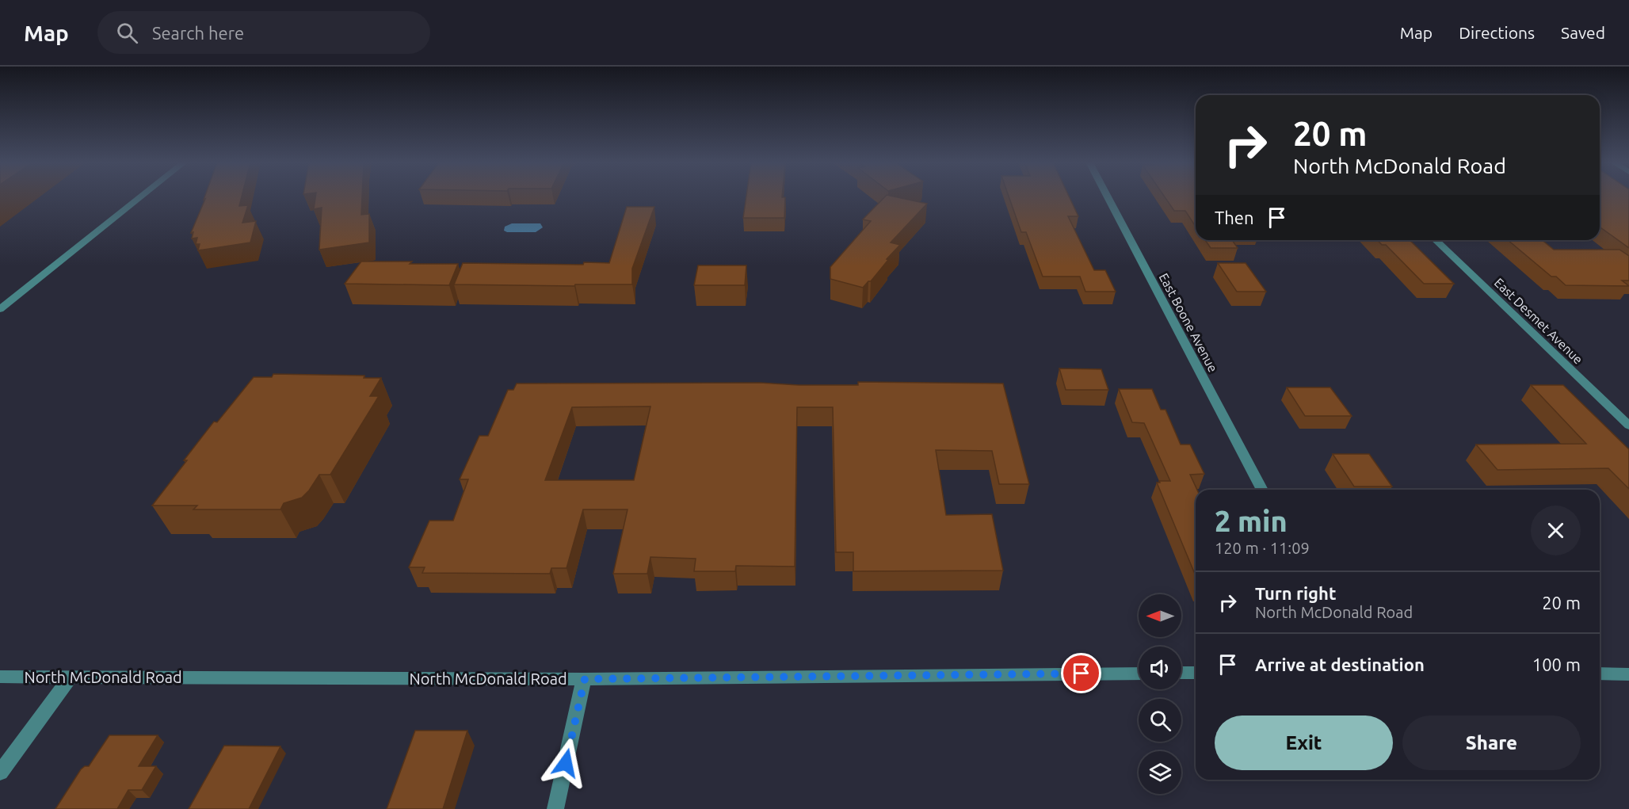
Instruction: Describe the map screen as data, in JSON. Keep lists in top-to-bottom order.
{
  "streets": {
    "street": ["East Desmet Avenue", "East Boone Avenue", "North McDonald Road"]
  },
  "north": "left",
  "page": {
    "header": "Map",
    "search": "Search here",
    "nav": ["Map", "Directions", "Saved"],
    "turn": ["20 m", "North McDonald Road"],
    "then": "Then",
    "heading": ["2 min", "120 m · 11:09"],
    "list": [
      {
        "name": "Turn right",
        "note": "North McDonald Road",
        "value": "20 m"
      },
      {
        "name": "Arrive at destination",
        "value": "100 m"
      }
    ],
    "buttons": ["Exit", "Share"]
  }
}
